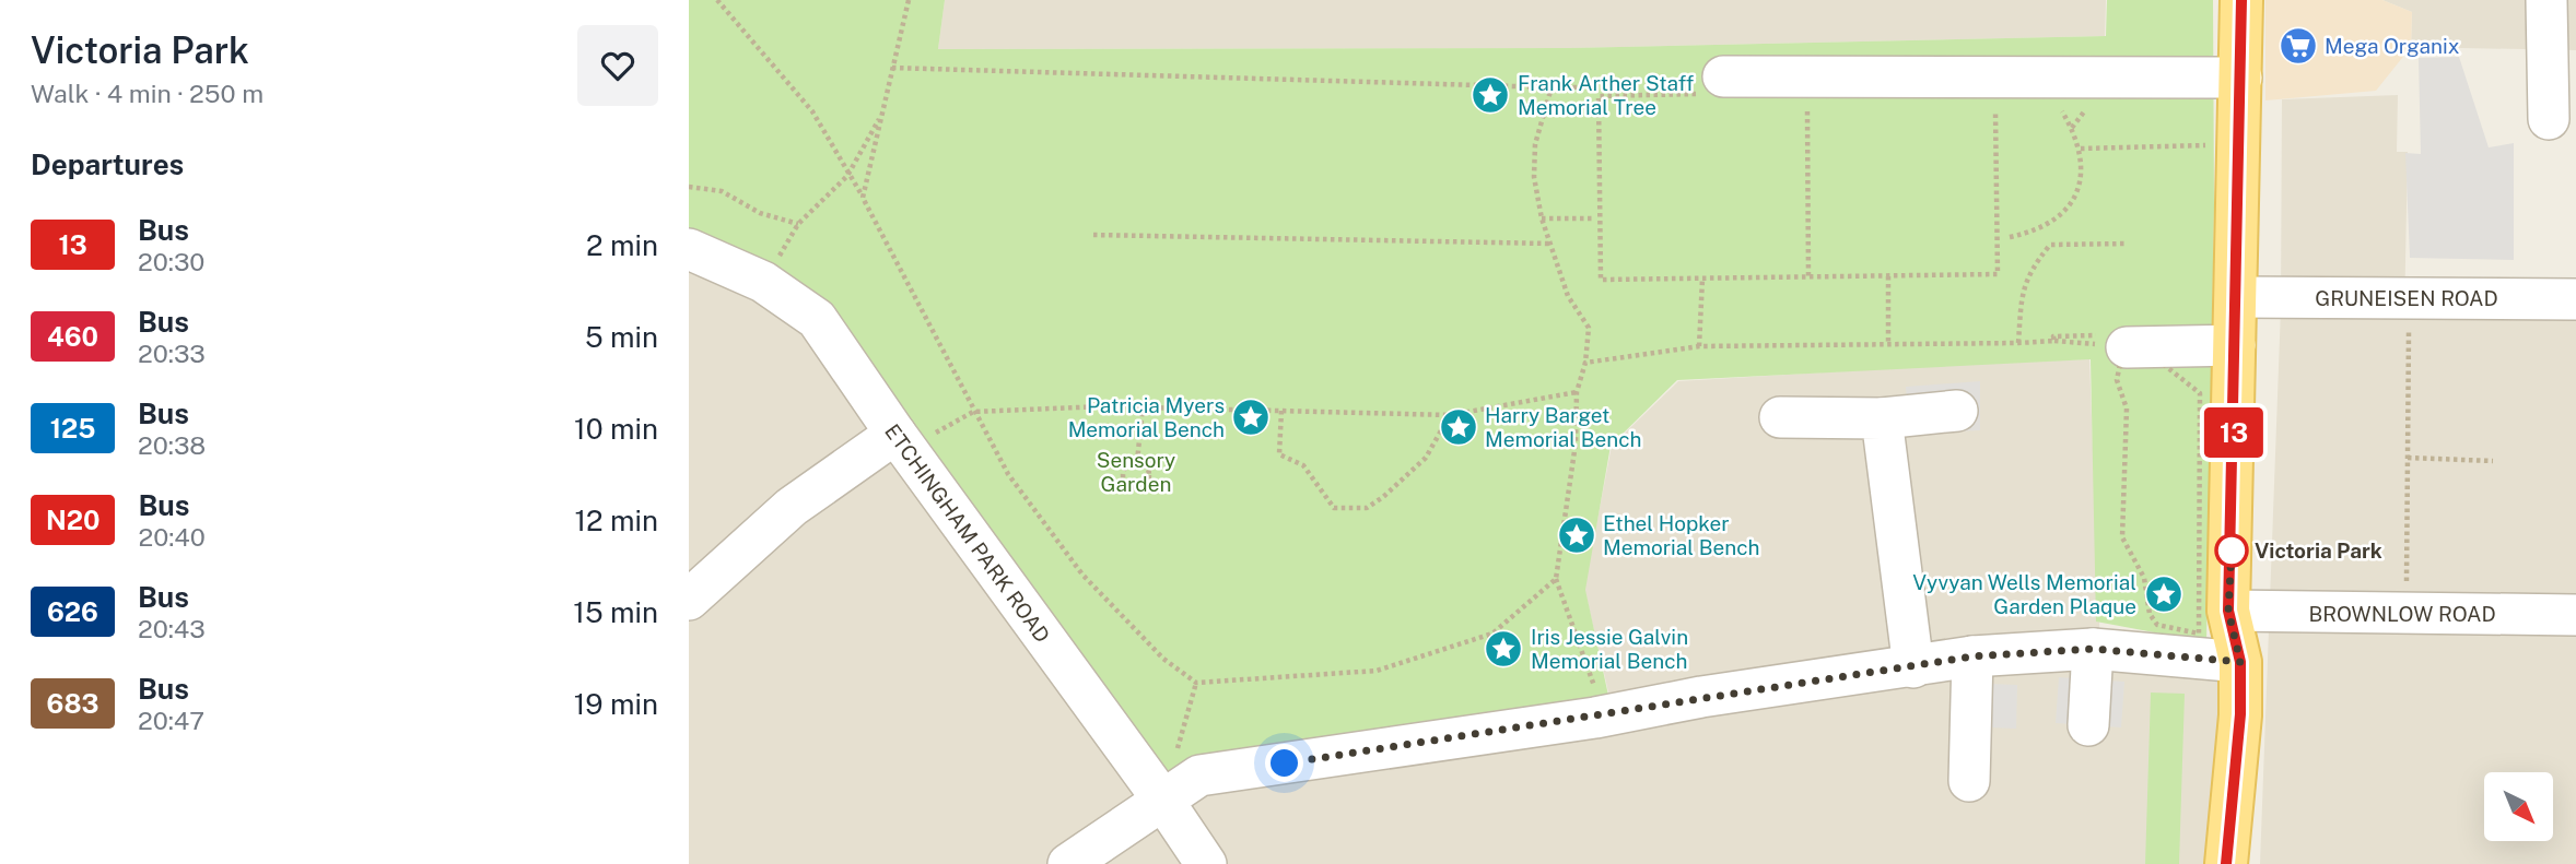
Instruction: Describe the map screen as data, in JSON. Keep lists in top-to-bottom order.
{
  "streets": {
    "street": ["GRUNEISEN ROAD", "ETCHINGHAM PARK ROAD", "BROWNLOW ROAD"]
  },
  "parks": ["Sensory Garden"],
  "places": {
    "supermarket": ["Mega Organix"],
    "place": [
      "Frank Arther Staff Memorial Tree",
      "Patricia Myers Memorial Bench",
      "Harry Barget Memorial Bench",
      "Ethel Hopker Memorial Bench",
      "Vyvyan Wells Memorial Garden Plaque",
      "Iris Jessie Galvin Memorial Bench"
    ],
    "other": ["Victoria Park"]
  },
  "lines": ["bus line 13"],
  "north": "bottom right",
  "page": {
    "heading": [
      ["Victoria Park", "Walk · 4 min · 250 m"],
      "Departures"
    ],
    "on_map": "13",
    "list": [
      {
        "mark": "13",
        "name": "Bus",
        "note": "20:30",
        "value": "2 min"
      },
      {
        "mark": "460",
        "name": "Bus",
        "note": "20:33",
        "value": "5 min"
      },
      {
        "mark": "125",
        "name": "Bus",
        "note": "20:38",
        "value": "10 min"
      },
      {
        "mark": "N20",
        "name": "Bus",
        "note": "20:40",
        "value": "12 min"
      },
      {
        "mark": "626",
        "name": "Bus",
        "note": "20:43",
        "value": "15 min"
      },
      {
        "mark": "683",
        "name": "Bus",
        "note": "20:47",
        "value": "19 min"
      }
    ]
  }
}
